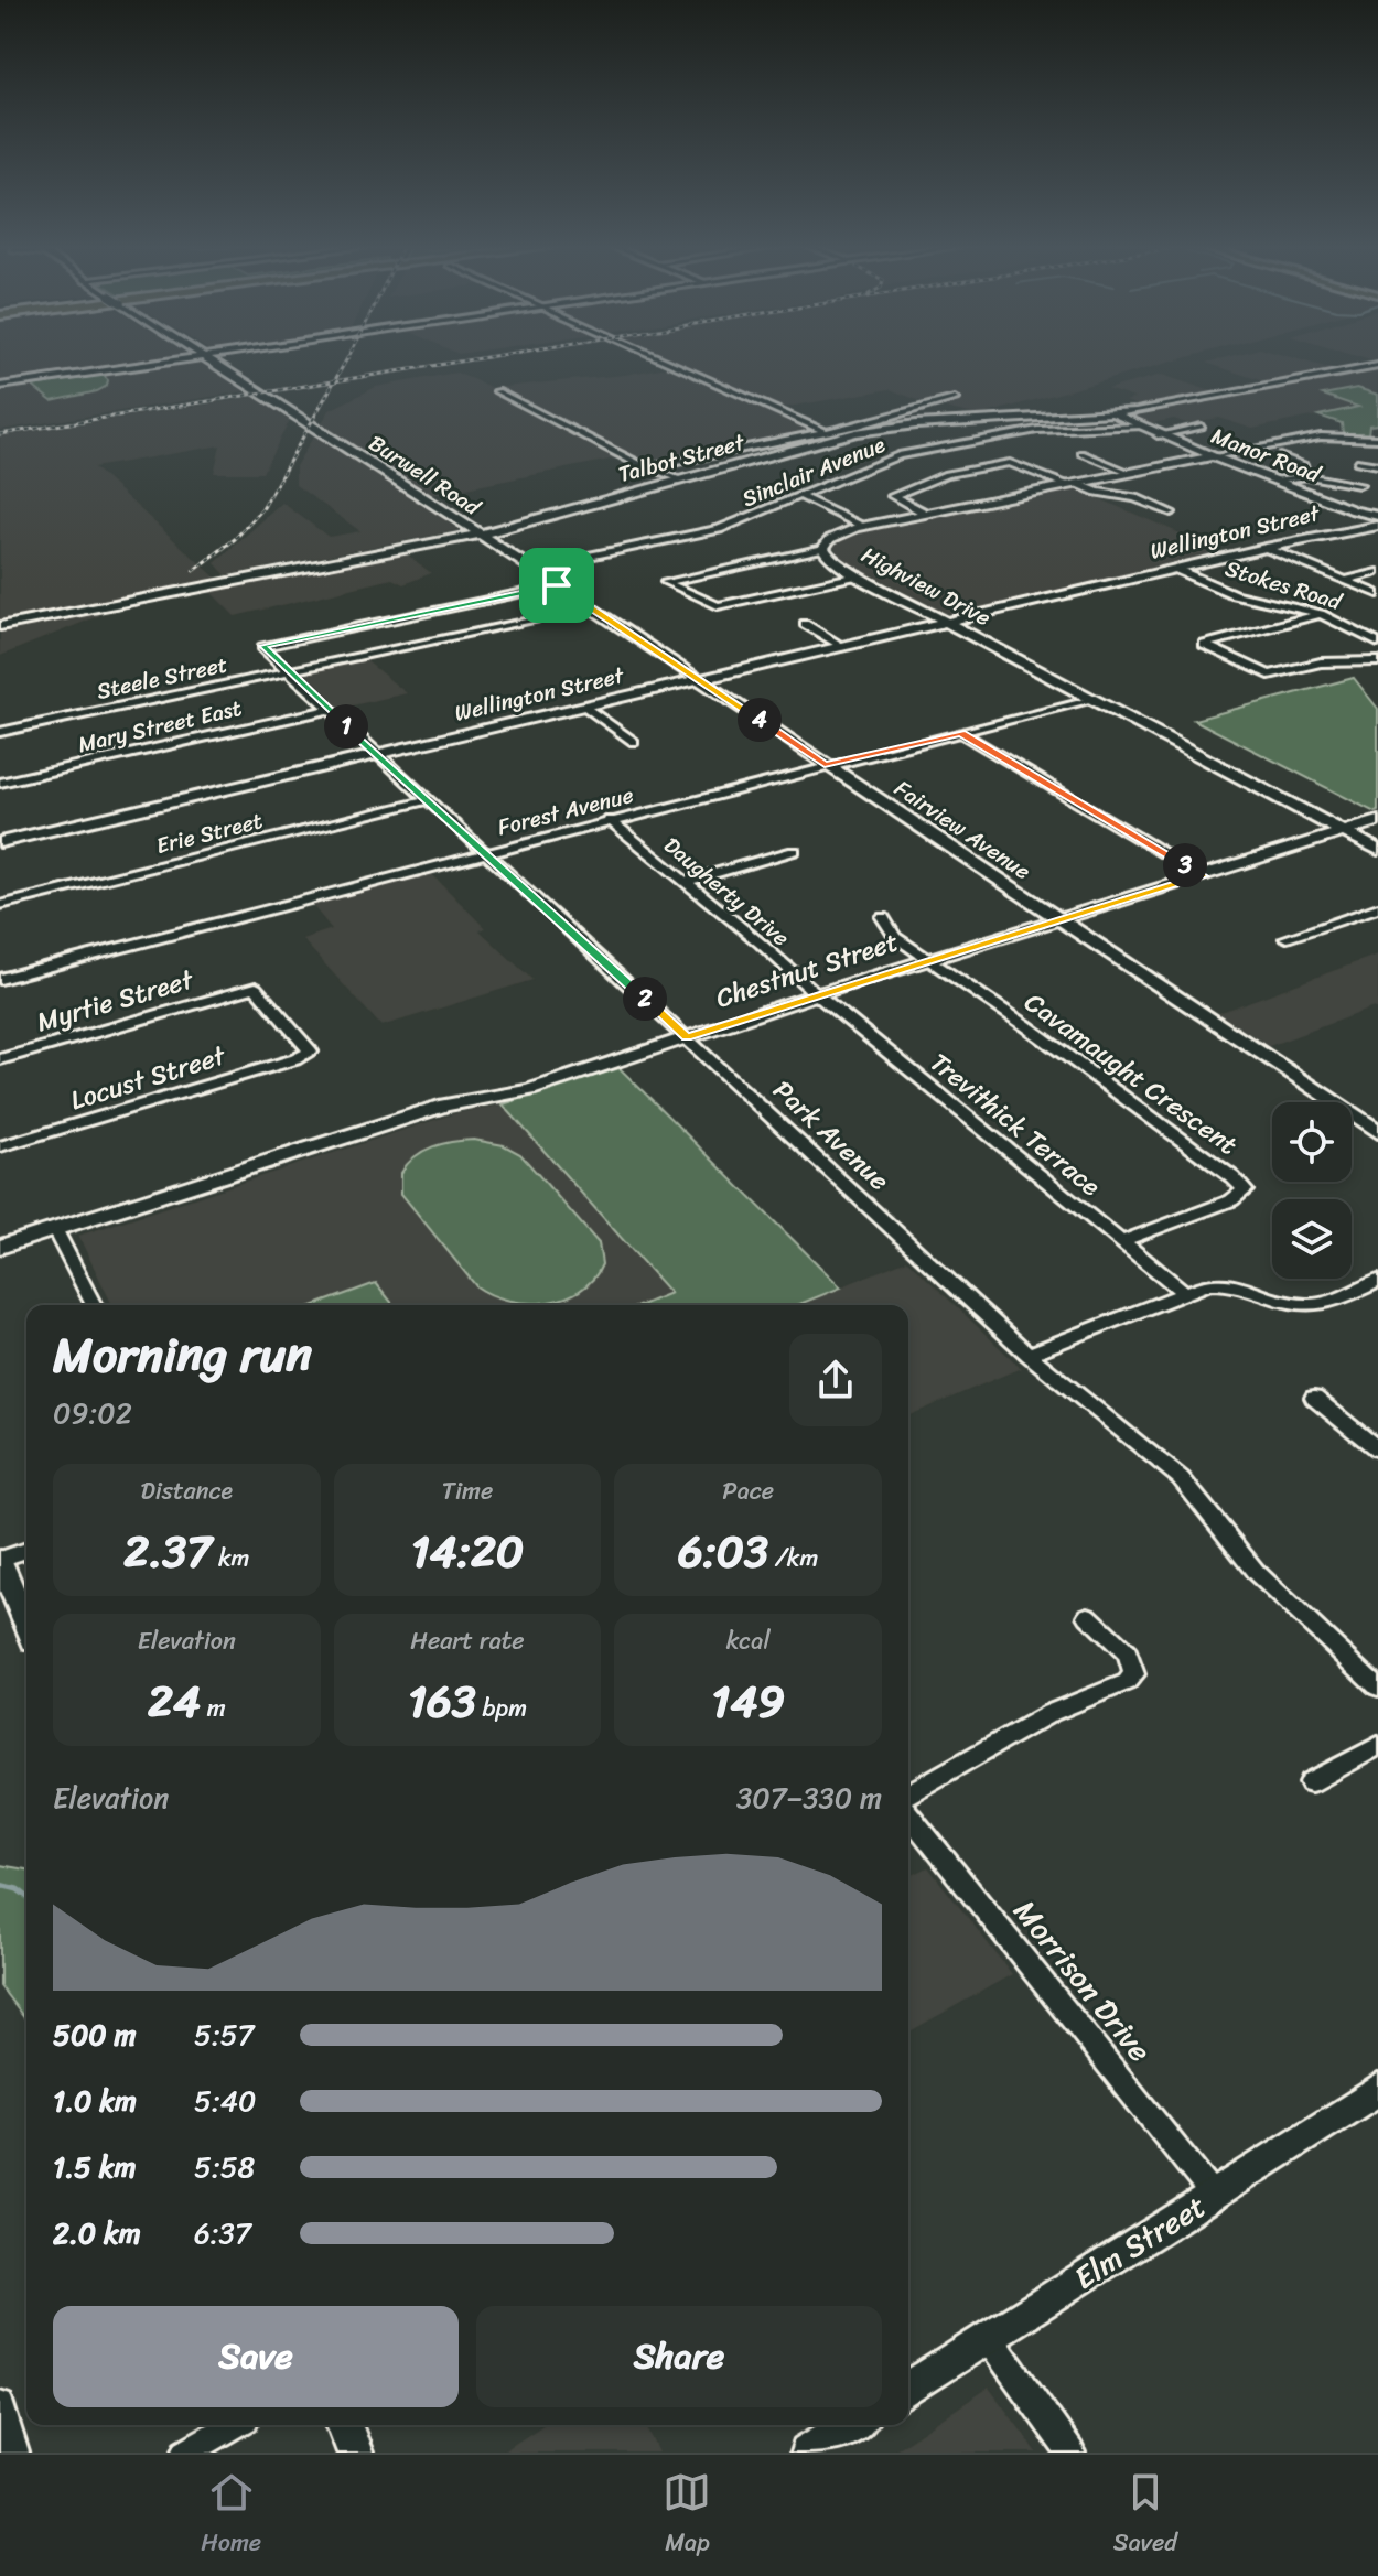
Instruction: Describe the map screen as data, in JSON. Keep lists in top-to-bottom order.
{
  "streets": {
    "street": [
      "Manor Road",
      "Talbot Street",
      "Sinclair Avenue",
      "Burwell Road",
      "Wellington Street",
      "Stokes Road",
      "Highview Drive",
      "Steele Street",
      "Mary Street East",
      "Forest Avenue",
      "Fairview Avenue",
      "Erie Street",
      "Daugherty Drive",
      "Chestnut Street",
      "Myrtie Street",
      "Cavamaught Crescent",
      "Locust Street",
      "Trevithick Terrace",
      "Park Avenue",
      "Morrison Drive",
      "Elm Street"
    ]
  },
  "crossings": [
    ["Manor Road", "Talbot Street"],
    ["Manor Road", "Sinclair Avenue"],
    ["Manor Road", "Wellington Street"],
    ["Manor Road", "Highview Drive"],
    ["Talbot Street", "Burwell Road"],
    ["Talbot Street", "Fairview Avenue"],
    ["Burwell Road", "Fairview Avenue"],
    ["Wellington Street", "Stokes Road"],
    ["Wellington Street", "Highview Drive"],
    ["Wellington Street", "Fairview Avenue"],
    ["Wellington Street", "Park Avenue"],
    ["Highview Drive", "Forest Avenue"],
    ["Highview Drive", "Chestnut Street"],
    ["Steele Street", "Fairview Avenue"],
    ["Steele Street", "Park Avenue"],
    ["Mary Street East", "Park Avenue"],
    ["Forest Avenue", "Fairview Avenue"],
    ["Forest Avenue", "Daugherty Drive"],
    ["Forest Avenue", "Park Avenue"],
    ["Fairview Avenue", "Chestnut Street"],
    ["Fairview Avenue", "Park Avenue"],
    ["Erie Street", "Park Avenue"],
    ["Daugherty Drive", "Chestnut Street"],
    ["Daugherty Drive", "Trevithick Terrace"],
    ["Chestnut Street", "Cavamaught Crescent"],
    ["Chestnut Street", "Trevithick Terrace"],
    ["Chestnut Street", "Park Avenue"],
    ["Myrtie Street", "Locust Street"],
    ["Cavamaught Crescent", "Trevithick Terrace"],
    ["Morrison Drive", "Elm Street"]
  ],
  "page": {
    "pins": [
      "4",
      "1",
      "3",
      "2"
    ],
    "heading": ["Morning run", "09:02"],
    "stats": [
      ["Distance", "2.37 km"],
      ["Time", "14:20"],
      ["Pace", "6:03 /km"],
      ["Elevation", "24 m"],
      ["Heart rate", "163 bpm"],
      ["kcal", "149"]
    ],
    "chart": ["Elevation", "307–330 m"],
    "list": [
      {
        "name": "500 m",
        "note": "5:57"
      },
      {
        "name": "1.0 km",
        "note": "5:40"
      },
      {
        "name": "1.5 km",
        "note": "5:58"
      },
      {
        "name": "2.0 km",
        "note": "6:37"
      }
    ],
    "buttons": ["Save", "Share"],
    "tabs": ["Home", "Map", "Saved"]
  }
}
